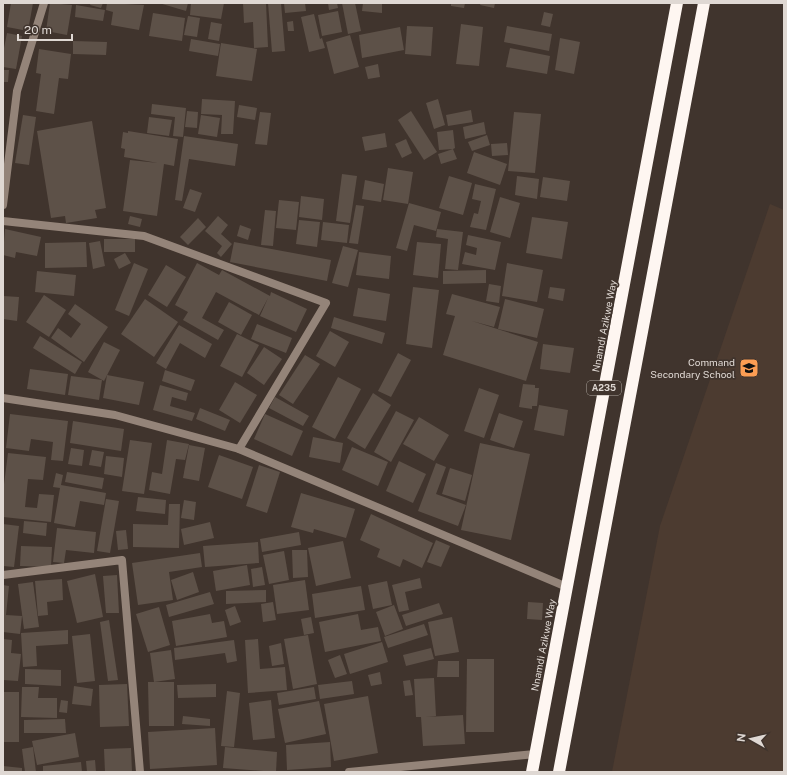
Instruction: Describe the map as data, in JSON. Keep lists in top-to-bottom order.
{
  "streets": {
    "highway": ["Nnamdi Azikwe Way", "A235"]
  },
  "places": {
    "school or university": ["Command Secondary School"]
  },
  "scale_bar": "20 m",
  "north": "left"
}
